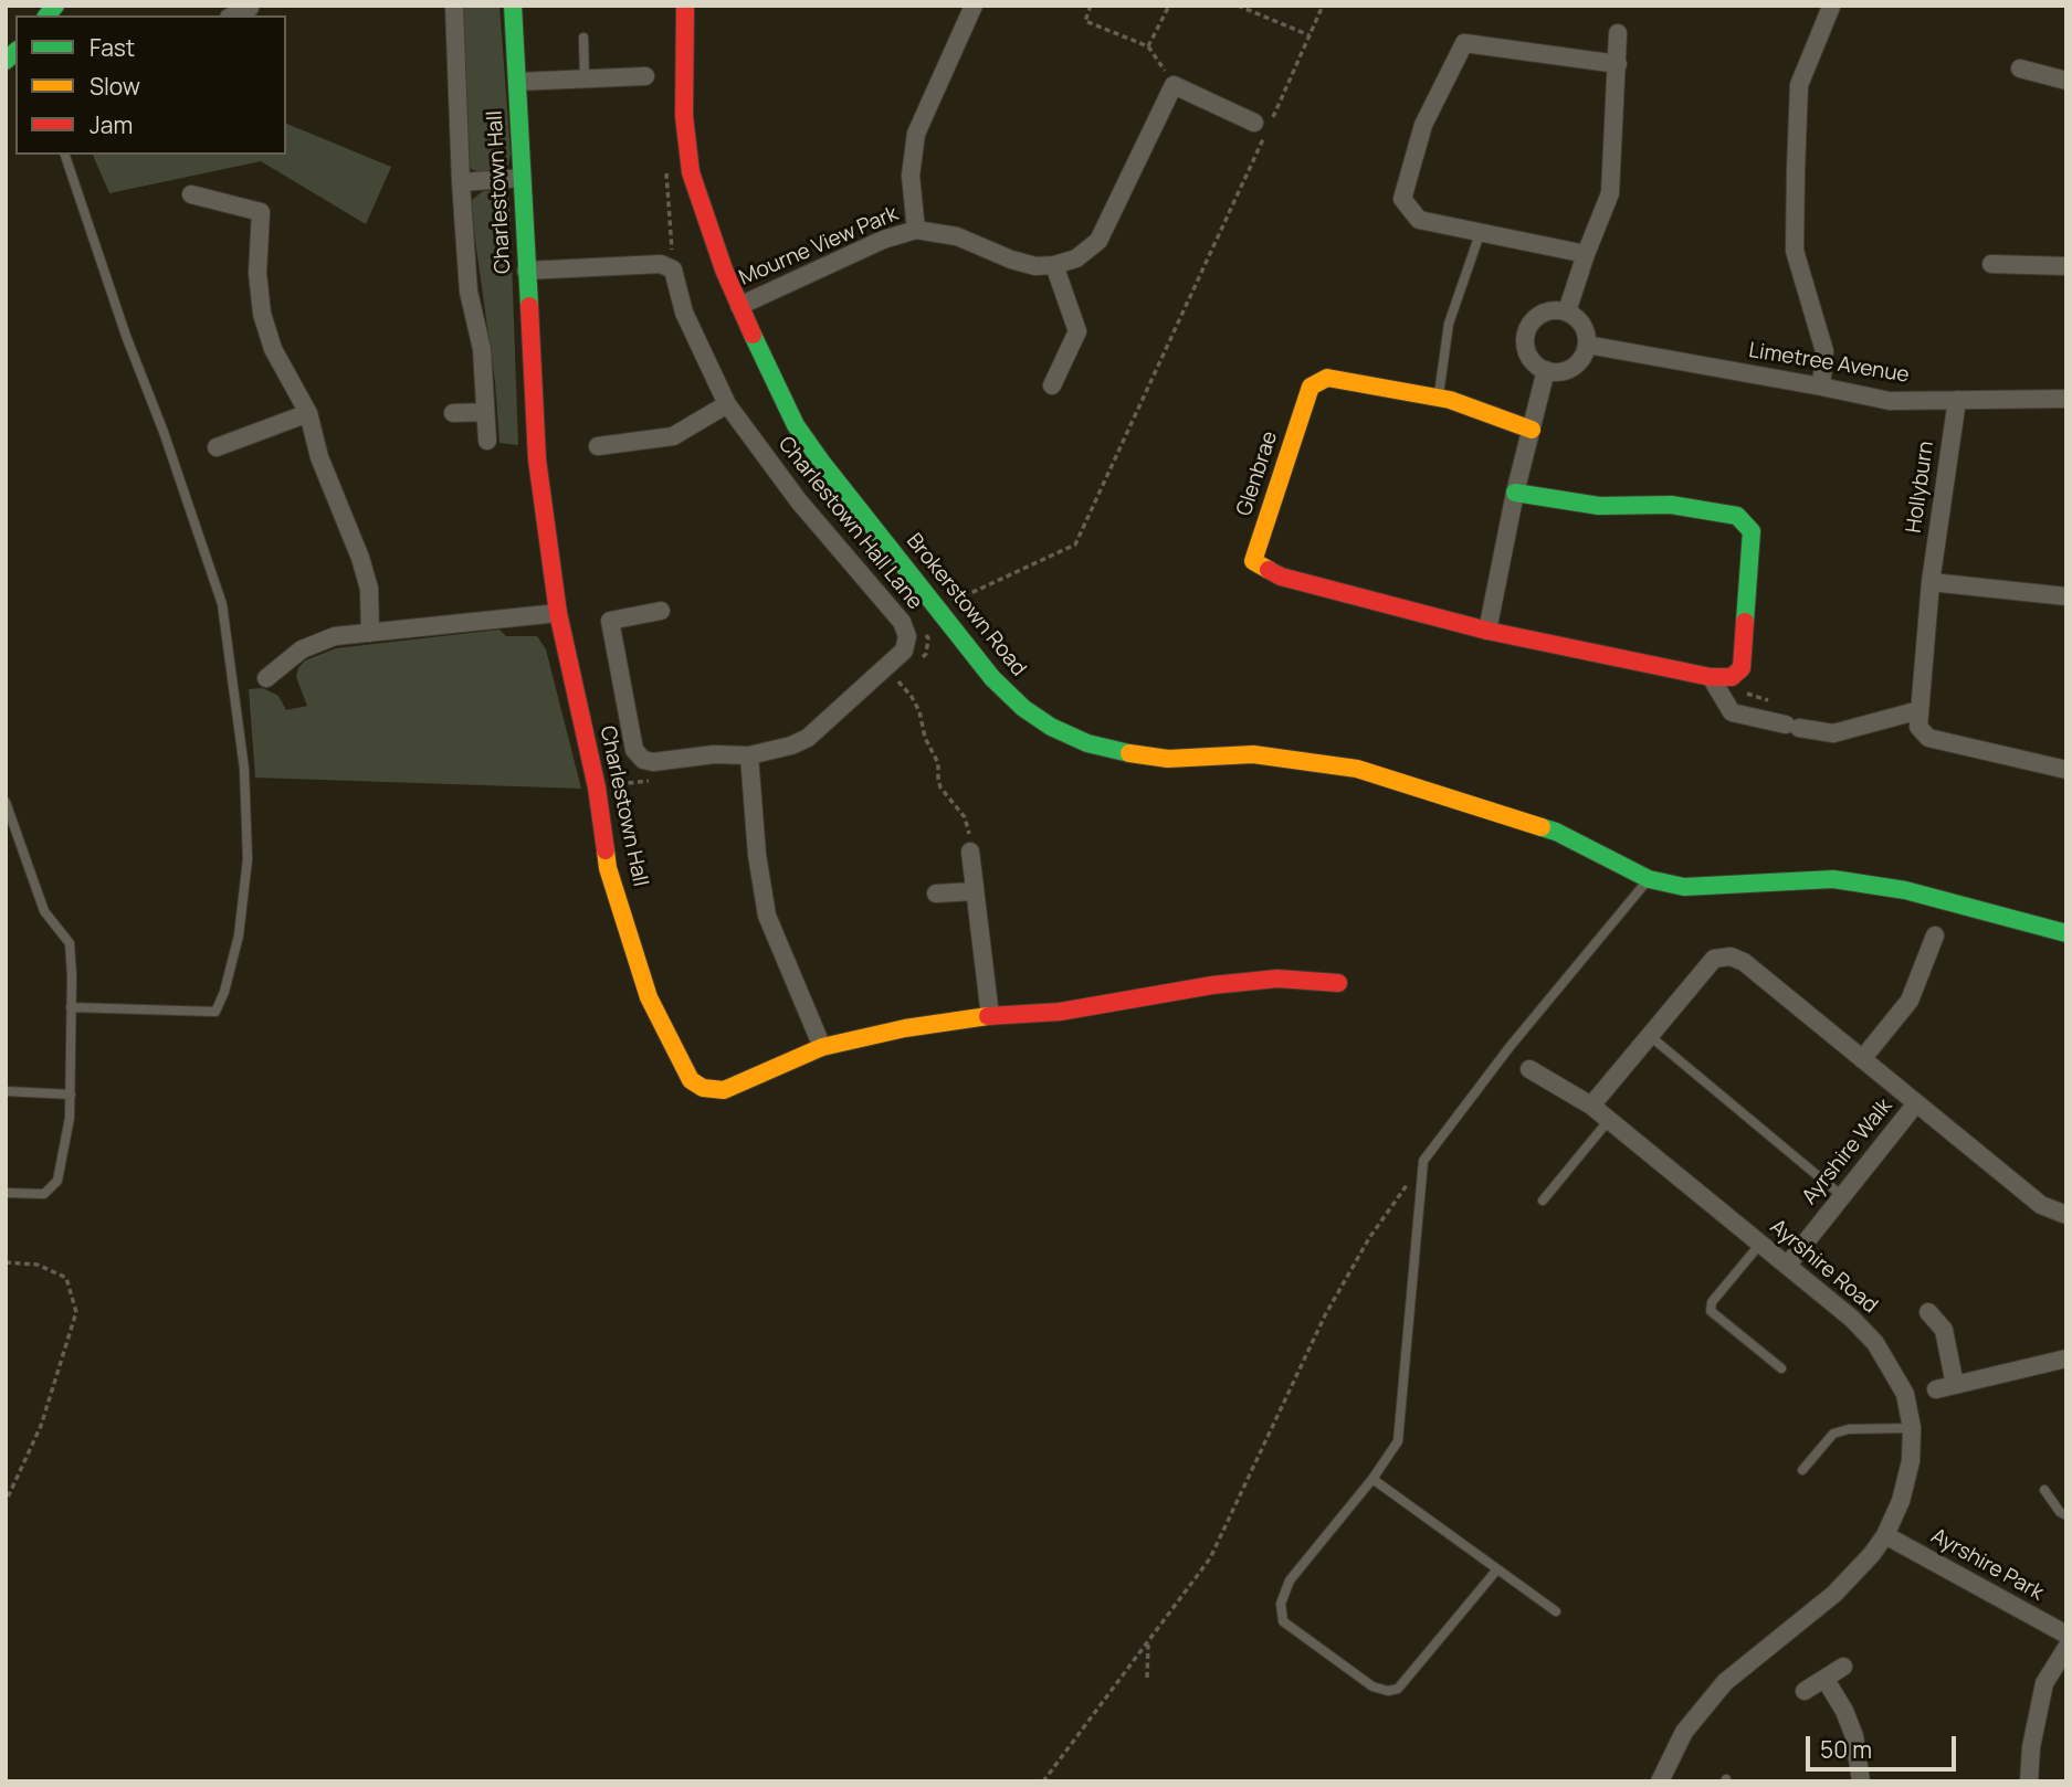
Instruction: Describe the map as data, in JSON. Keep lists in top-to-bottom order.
{
  "streets": {
    "street": [
      "Charlestown Hall",
      "Mourne View Park",
      "Limetree Avenue",
      "Glenbrae",
      "Hollyburn",
      "Charlestown Hall Lane",
      "Brokerstown Road",
      "Ayrshire Walk",
      "Ayrshire Road",
      "Ayrshire Park"
    ]
  },
  "crossings": [
    ["Charlestown Hall", "Charlestown Hall Lane"],
    ["Mourne View Park", "Brokerstown Road"],
    ["Limetree Avenue", "Hollyburn"],
    ["Ayrshire Walk", "Ayrshire Road"],
    ["Ayrshire Road", "Ayrshire Park"]
  ],
  "legend": ["Fast", "Slow", "Jam"],
  "scale_bar": "50 m"
}
